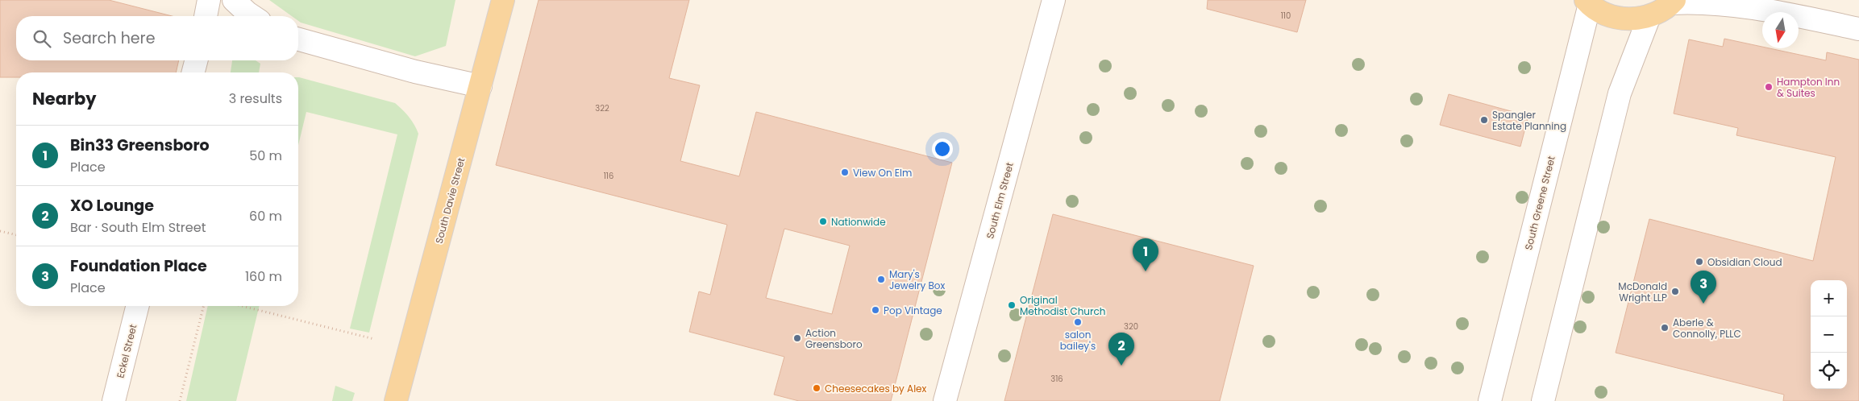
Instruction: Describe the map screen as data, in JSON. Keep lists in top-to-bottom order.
{
  "streets": {
    "main road": ["South Davie Street"],
    "street": ["South Elm Street", "South Greene Street", "Eckel Street"]
  },
  "places": [
    "Hampton Inn & Suites",
    "Spangler Estate Planning",
    "View On Elm",
    "Nationwide",
    "Obsidian Cloud",
    "Mary's Jewelry Box",
    "McDonald Wright LLP",
    "Original Methodist Church",
    "Pop Vintage",
    "salon bailey's",
    "Aberle & Connolly, PLLC",
    "Action Greensboro",
    "Cheesecakes by Alex"
  ],
  "house_numbers": [
    "110",
    "322",
    "116",
    "320",
    "316"
  ],
  "north": "bottom",
  "page": {
    "search": "Search here",
    "heading": ["Nearby", "3 results"],
    "list": [
      {
        "mark": "1",
        "name": "Bin33 Greensboro",
        "note": "Place",
        "value": "50 m"
      },
      {
        "mark": "2",
        "name": "XO Lounge",
        "note": "Bar · South Elm Street",
        "value": "60 m"
      },
      {
        "mark": "3",
        "name": "Foundation Place",
        "note": "Place",
        "value": "160 m"
      }
    ],
    "pins": ["1", "3", "2"],
    "map_buttons": ["+", "−"]
  }
}
